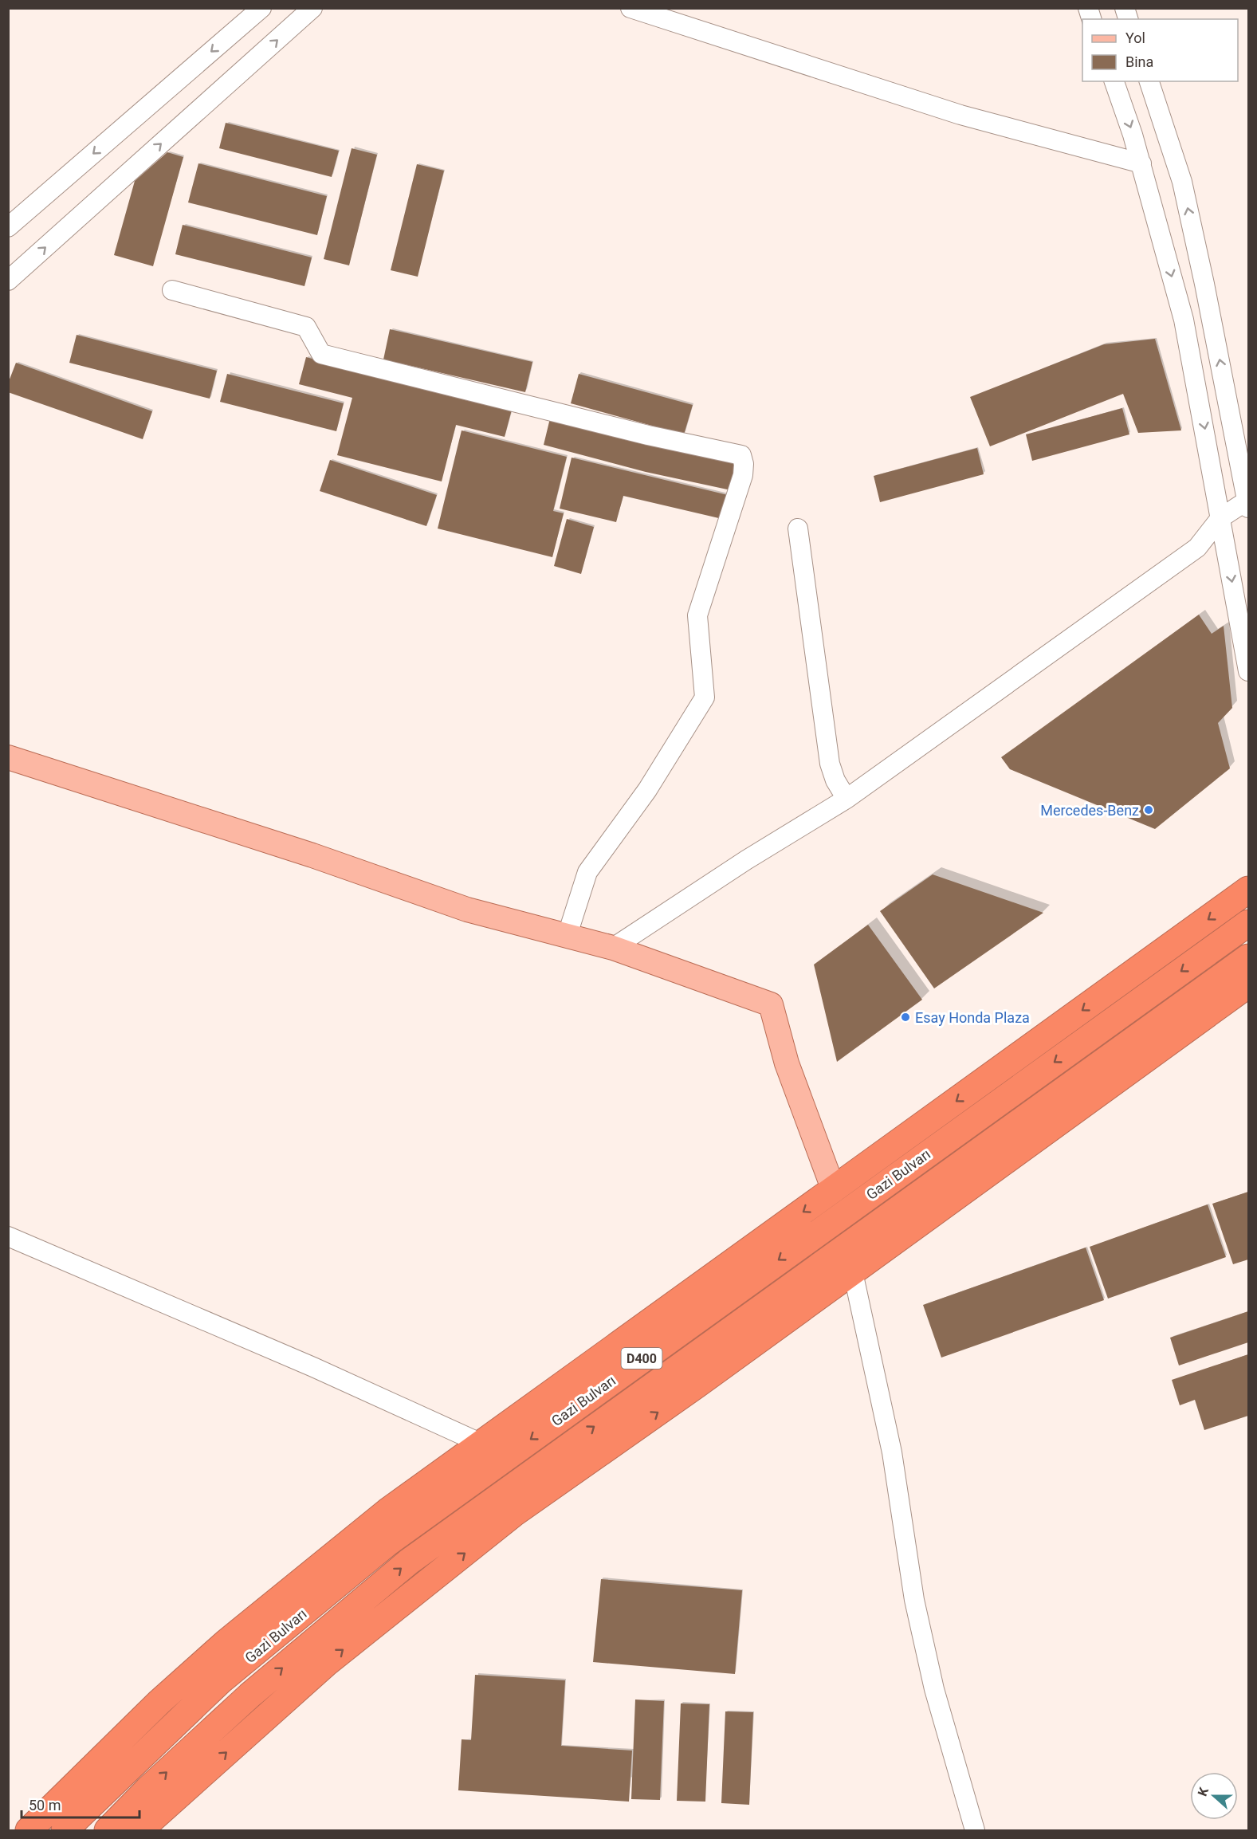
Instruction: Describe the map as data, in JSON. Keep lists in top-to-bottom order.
{
  "streets": {
    "highway": ["Gazi Bulvarı", "D400"]
  },
  "places": ["Mercedes-Benz", "Esay Honda Plaza"],
  "legend": ["Yol", "Bina"],
  "scale_bar": "50 m",
  "north": "left"
}
